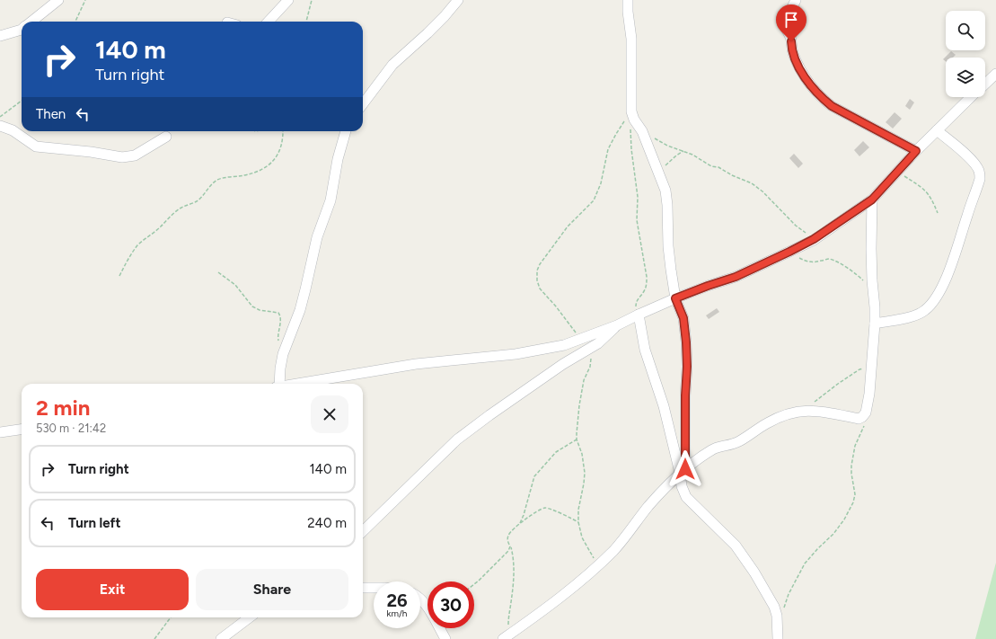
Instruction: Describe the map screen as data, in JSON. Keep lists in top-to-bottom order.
{
  "page": {
    "turn": ["140 m", "Turn right"],
    "then": "Then",
    "heading": ["2 min", "530 m · 21:42"],
    "list": [
      {
        "name": "Turn right",
        "value": "140 m"
      },
      {
        "name": "Turn left",
        "value": "240 m"
      }
    ],
    "buttons": ["Exit", "Share"],
    "speed": "26 km/h",
    "limit": "30"
  }
}
